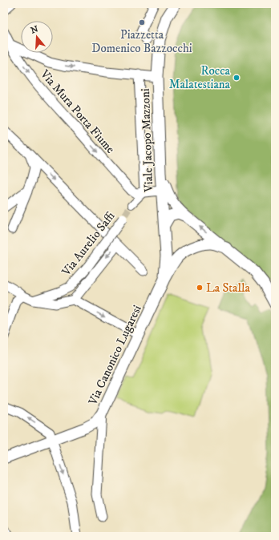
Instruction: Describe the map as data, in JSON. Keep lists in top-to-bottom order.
{
  "streets": {
    "street": [
      "Via Mura Porta Fiume",
      "Viale Jacopo Mazzoni",
      "Via Aurelio Saffi",
      "Via Canonico Lugaresi"
    ]
  },
  "crossings": [
    ["Via Mura Porta Fiume", "Viale Jacopo Mazzoni"],
    ["Viale Jacopo Mazzoni", "Via Canonico Lugaresi"]
  ],
  "places": ["Piazzetta Domenico Bazzocchi", "Rocca Malatestiana", "La Stalla"],
  "north": "top"
}
